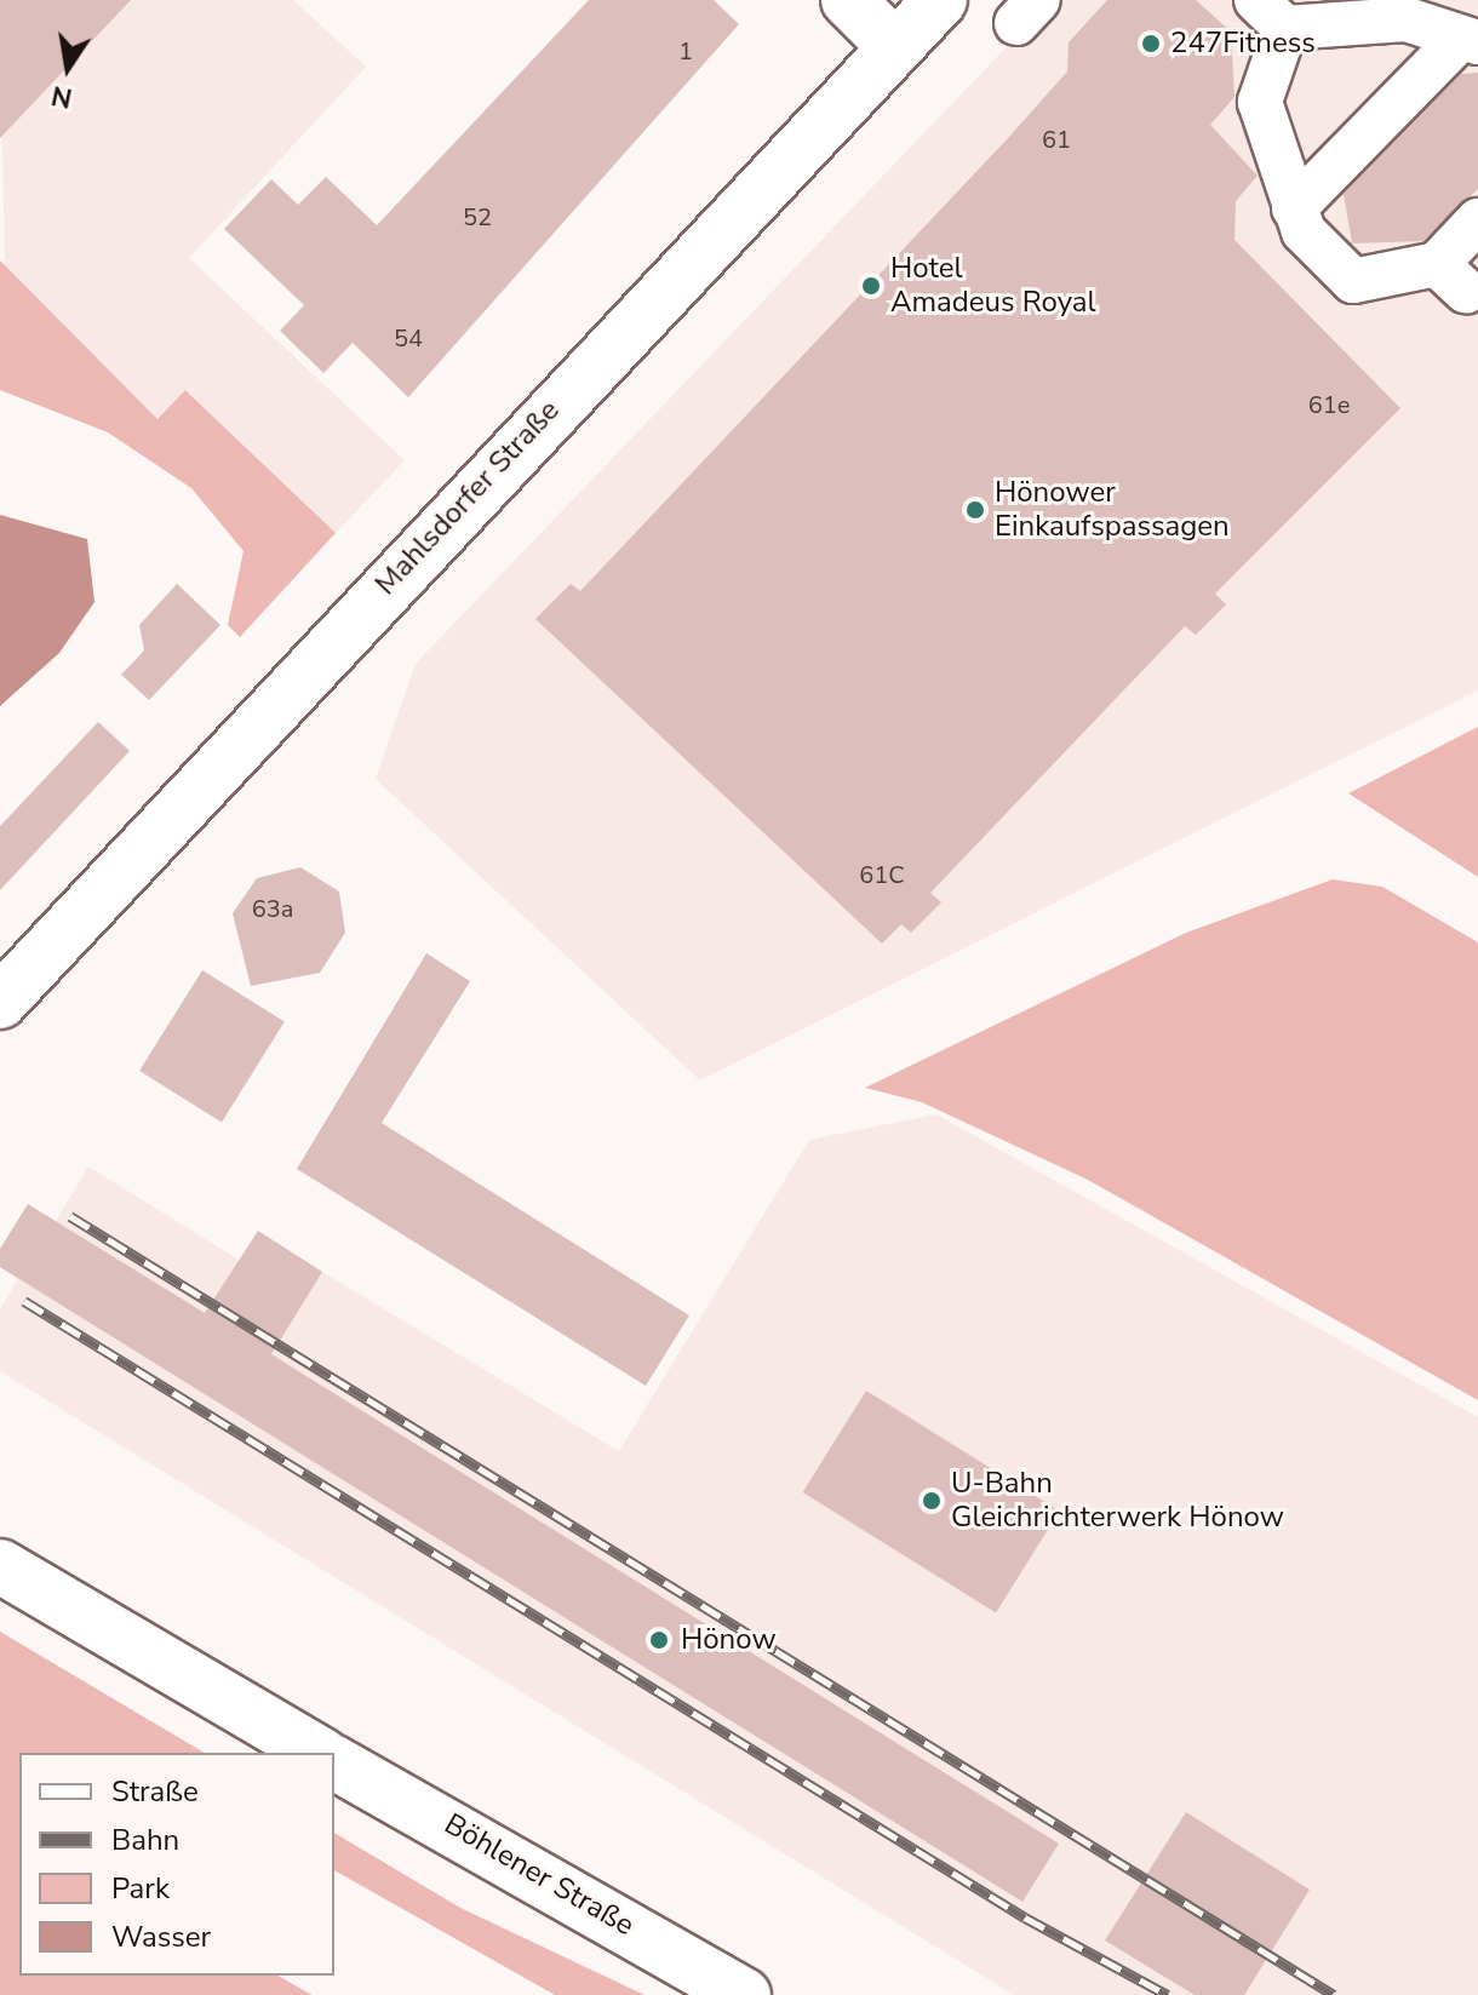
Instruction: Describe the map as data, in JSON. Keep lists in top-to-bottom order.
{
  "streets": {
    "main road": ["Mahlsdorfer Straße", "Böhlener Straße"]
  },
  "places": [
    "247Fitness",
    "Hotel Amadeus Royal",
    "Hönower Einkaufspassagen",
    "U-Bahn Gleichrichterwerk Hönow",
    "Hönow"
  ],
  "house_numbers": [
    "1",
    "61",
    "52",
    "54",
    "61e",
    "61C",
    "63a"
  ],
  "legend": [
    "Straße",
    "Bahn",
    "Park",
    "Wasser"
  ],
  "north": "bottom"
}
